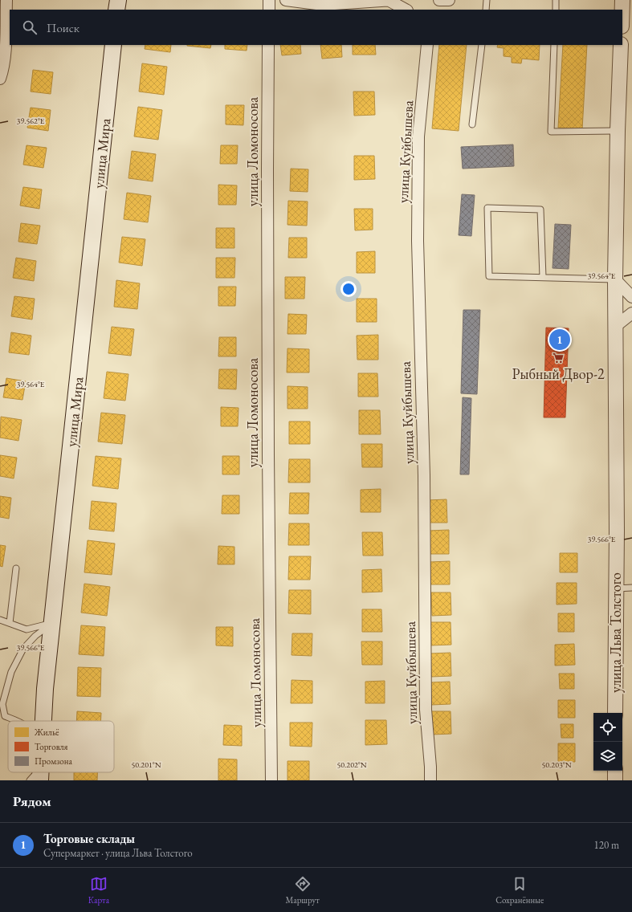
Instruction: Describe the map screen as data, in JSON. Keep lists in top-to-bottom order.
{
  "streets": {
    "main road": ["улица Мира"],
    "street": ["улица Ломоносова", "улица Куйбышева", "улица Льва Толстого"]
  },
  "places": {
    "supermarket": ["Рыбный Двор-2"]
  },
  "legend": ["Жильё", "Торговля", "Промзона"],
  "page": {
    "search": "Поиск",
    "pins": "1",
    "heading": "Рядом",
    "list": [
      {
        "mark": "1",
        "name": "Торговые склады",
        "note": "Супермаркет · улица Льва Толстого",
        "value": "120 m"
      }
    ],
    "nav": ["Карта", "Маршрут", "Сохранённые"]
  },
  "coordinates": [
    "39.562°E",
    "39.564°E",
    "39.566°E",
    "50.201°N",
    "50.202°N",
    "50.203°N"
  ]
}
